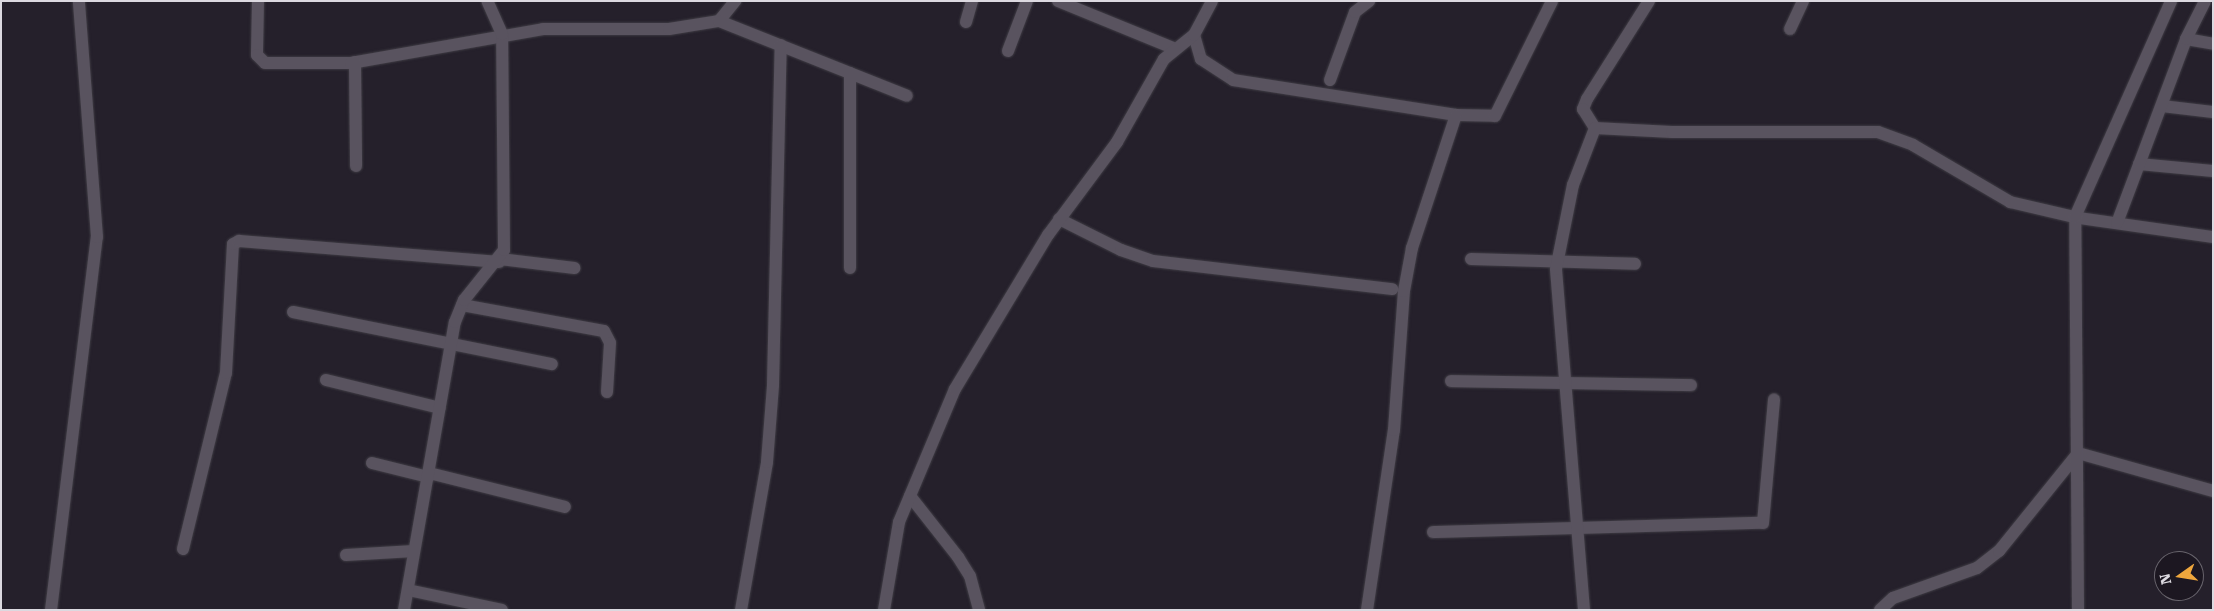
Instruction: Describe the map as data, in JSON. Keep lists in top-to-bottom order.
{
  "north": "left"
}
